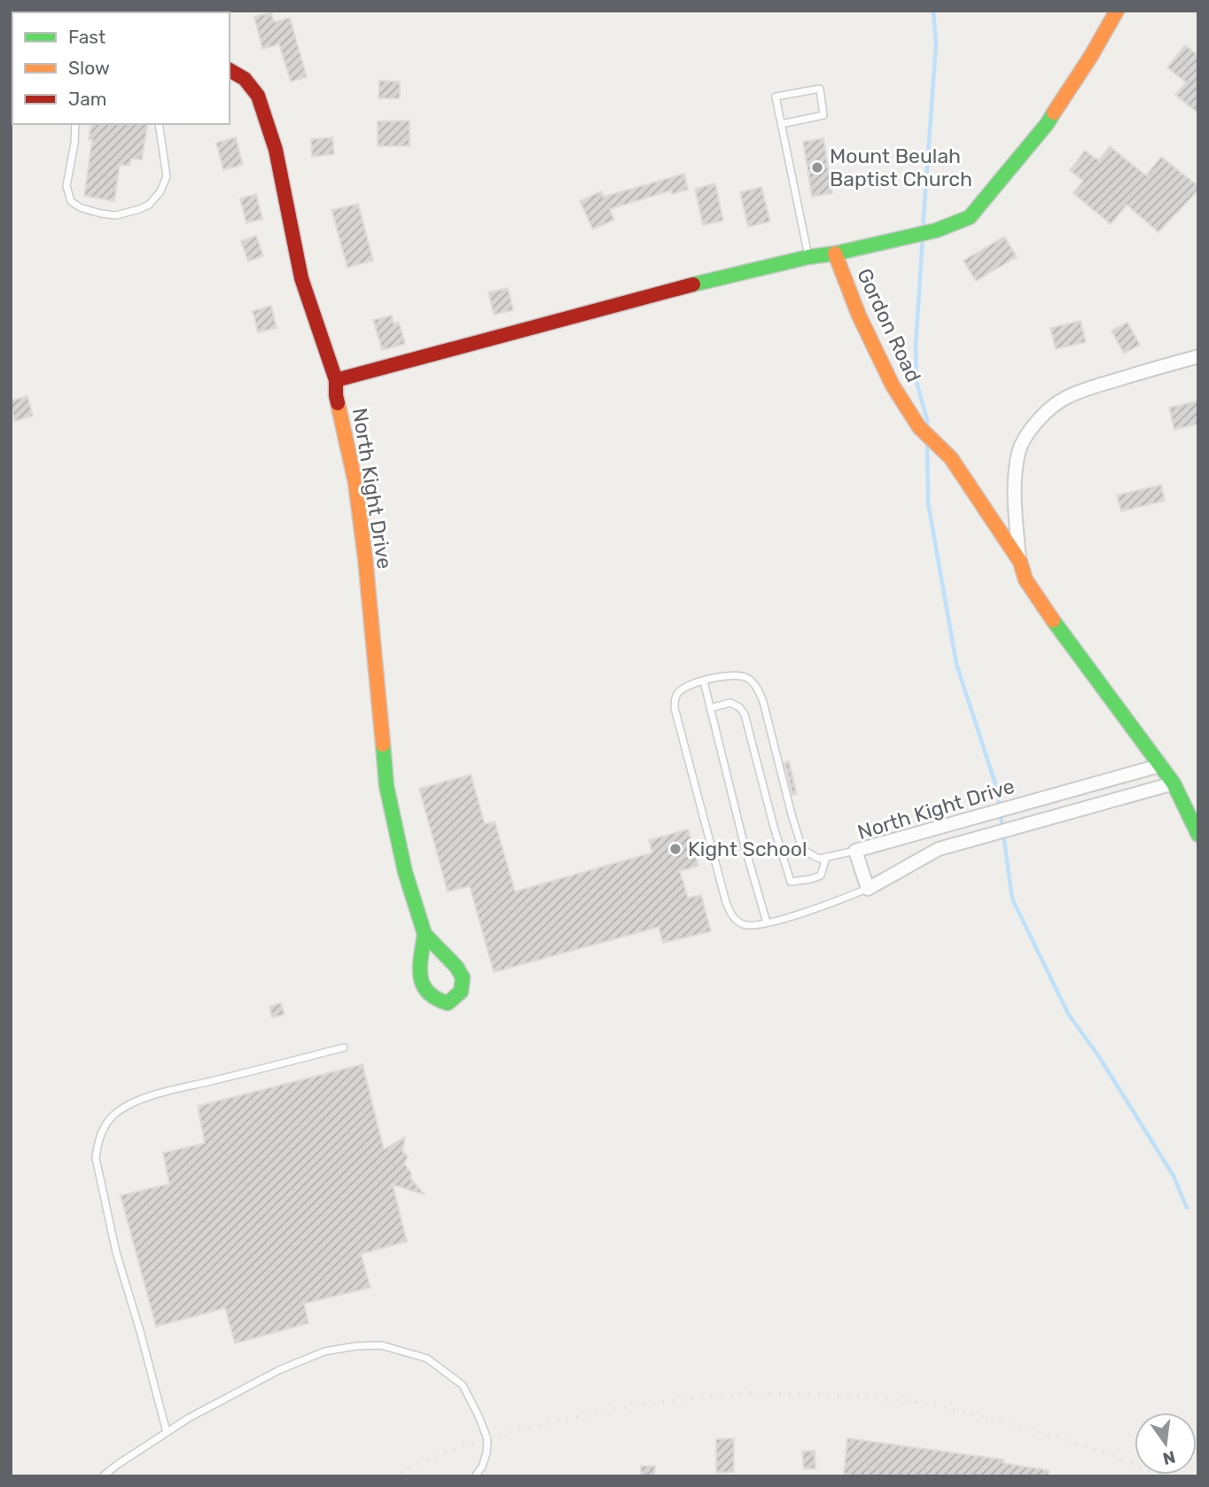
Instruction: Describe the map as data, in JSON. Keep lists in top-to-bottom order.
{
  "streets": {
    "street": ["Gordon Road", "North Kight Drive"]
  },
  "crossings": [
    ["Gordon Road", "North Kight Drive"]
  ],
  "places": ["Mount Beulah Baptist Church", "Kight School"],
  "legend": ["Fast", "Slow", "Jam"],
  "north": "bottom"
}
